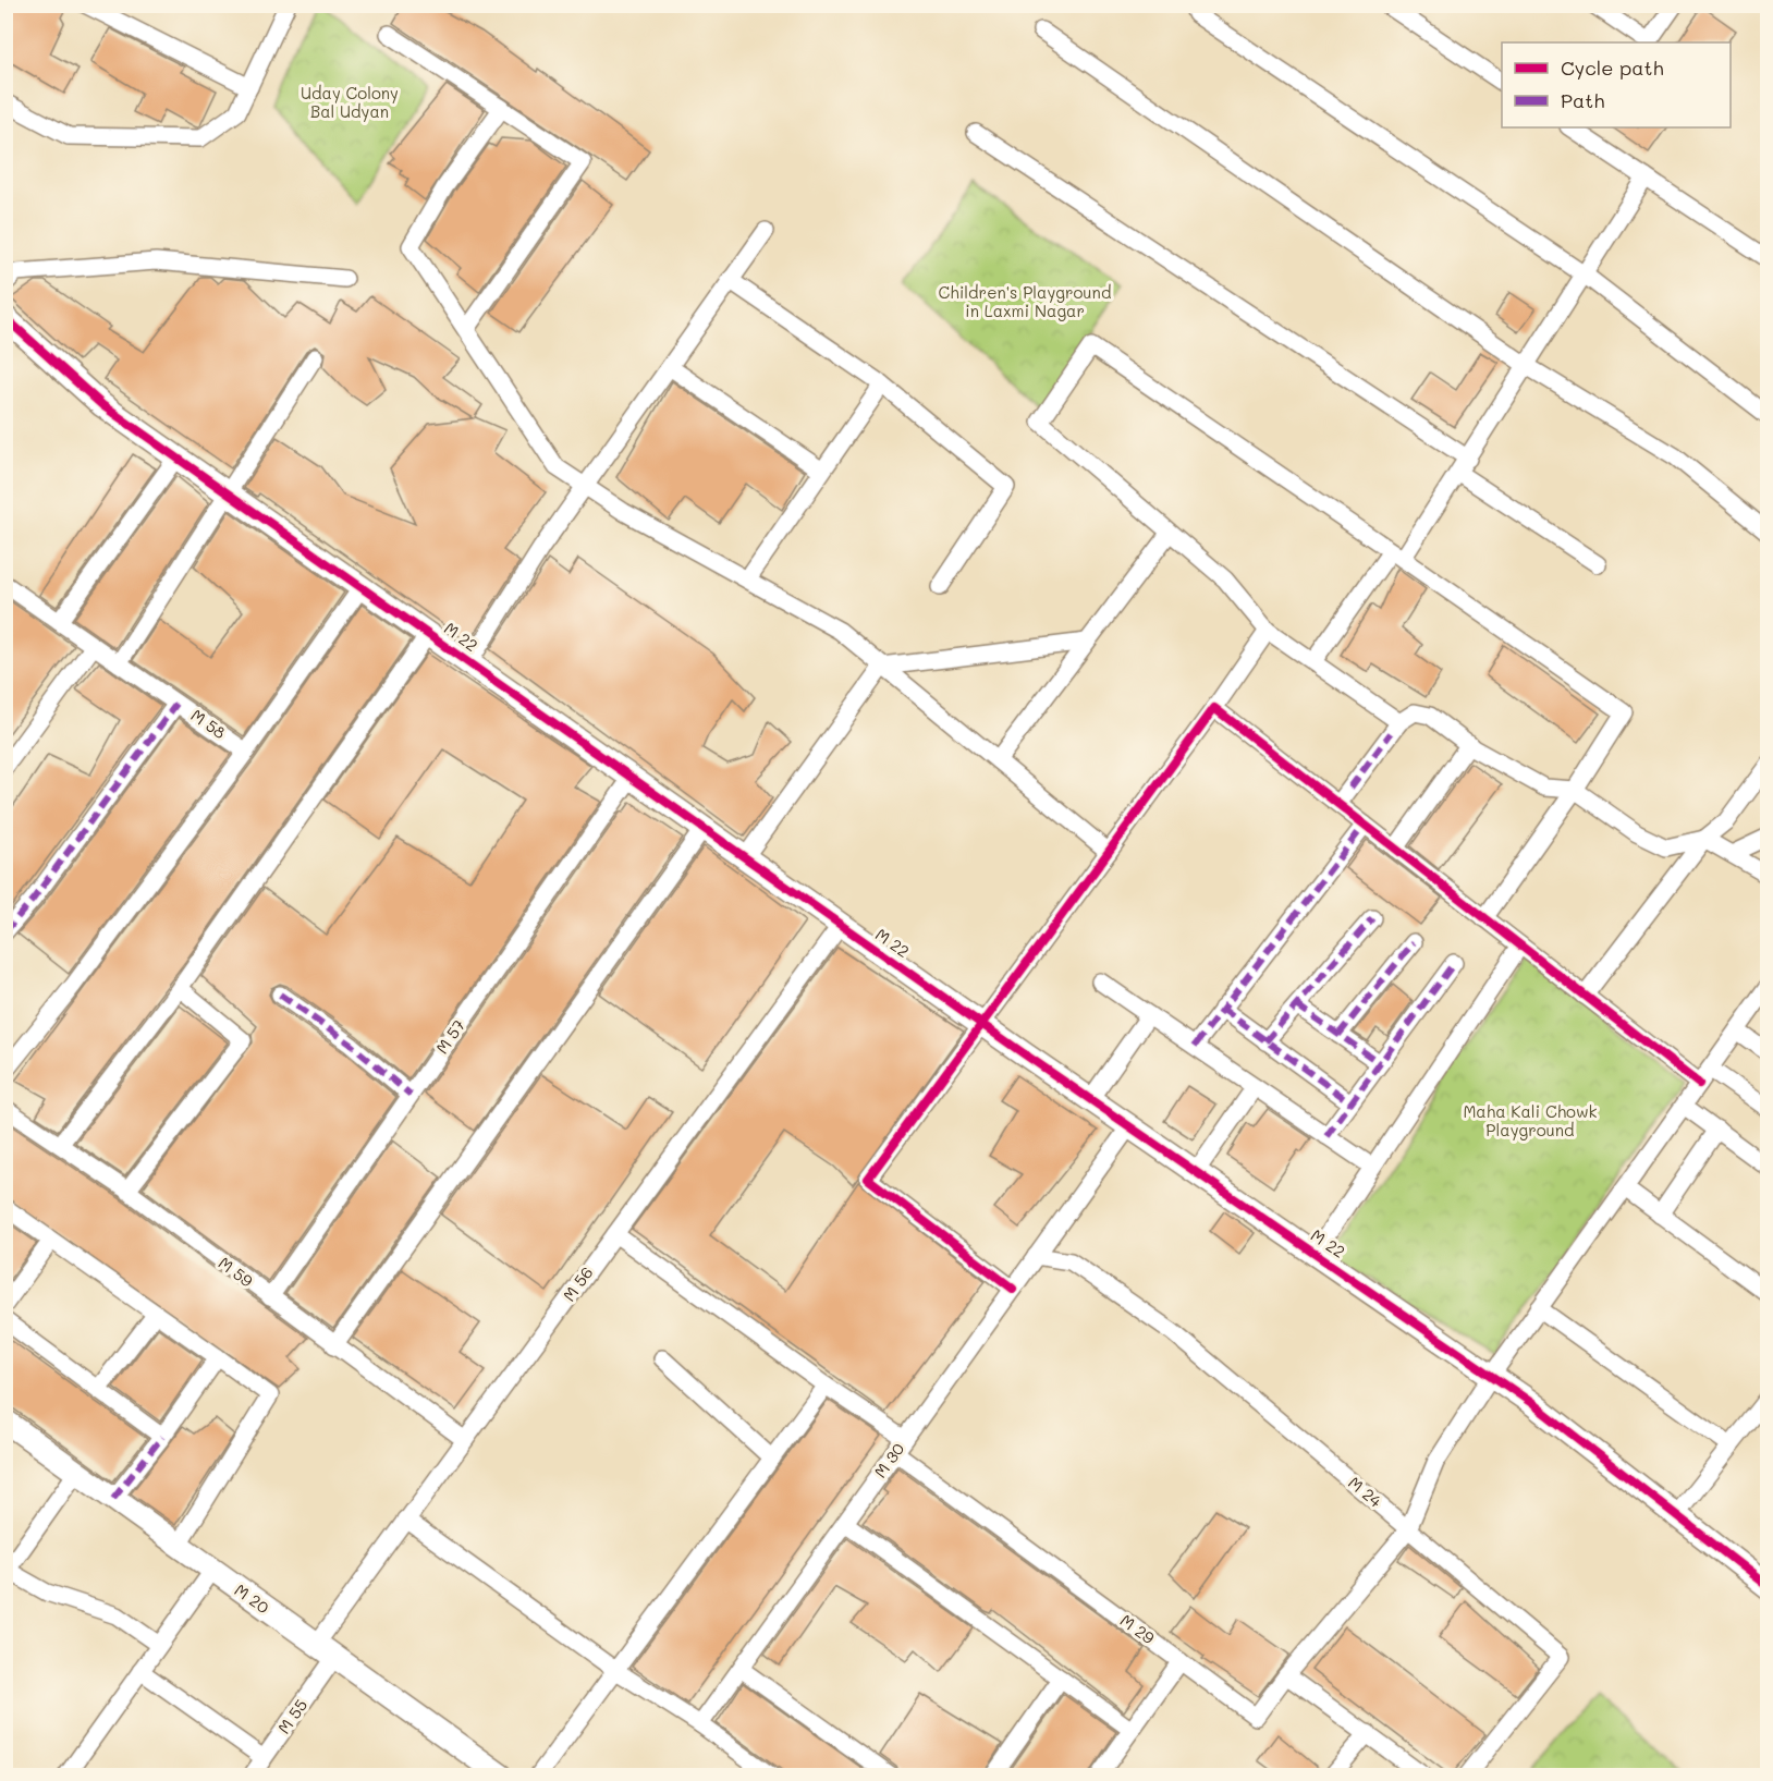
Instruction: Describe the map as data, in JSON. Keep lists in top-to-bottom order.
{
  "streets": {
    "street": [
      "M 22",
      "M 58",
      "M 57",
      "M 59",
      "M 56",
      "M 30",
      "M 24",
      "M 20",
      "M 29",
      "M 55"
    ]
  },
  "crossings": [
    ["M 22", "M 57"],
    ["M 22", "M 56"],
    ["M 22", "M 30"],
    ["M 57", "M 59"],
    ["M 59", "M 56"],
    ["M 56", "M 20"],
    ["M 56", "M 29"],
    ["M 56", "M 55"],
    ["M 30", "M 24"],
    ["M 30", "M 29"],
    ["M 20", "M 55"]
  ],
  "parks": ["Uday Colony Bal Udyan", "Children's Playground in Laxmi Nagar", "Maha Kali Chowk Playground"],
  "legend": ["Cycle path", "Path"]
}
